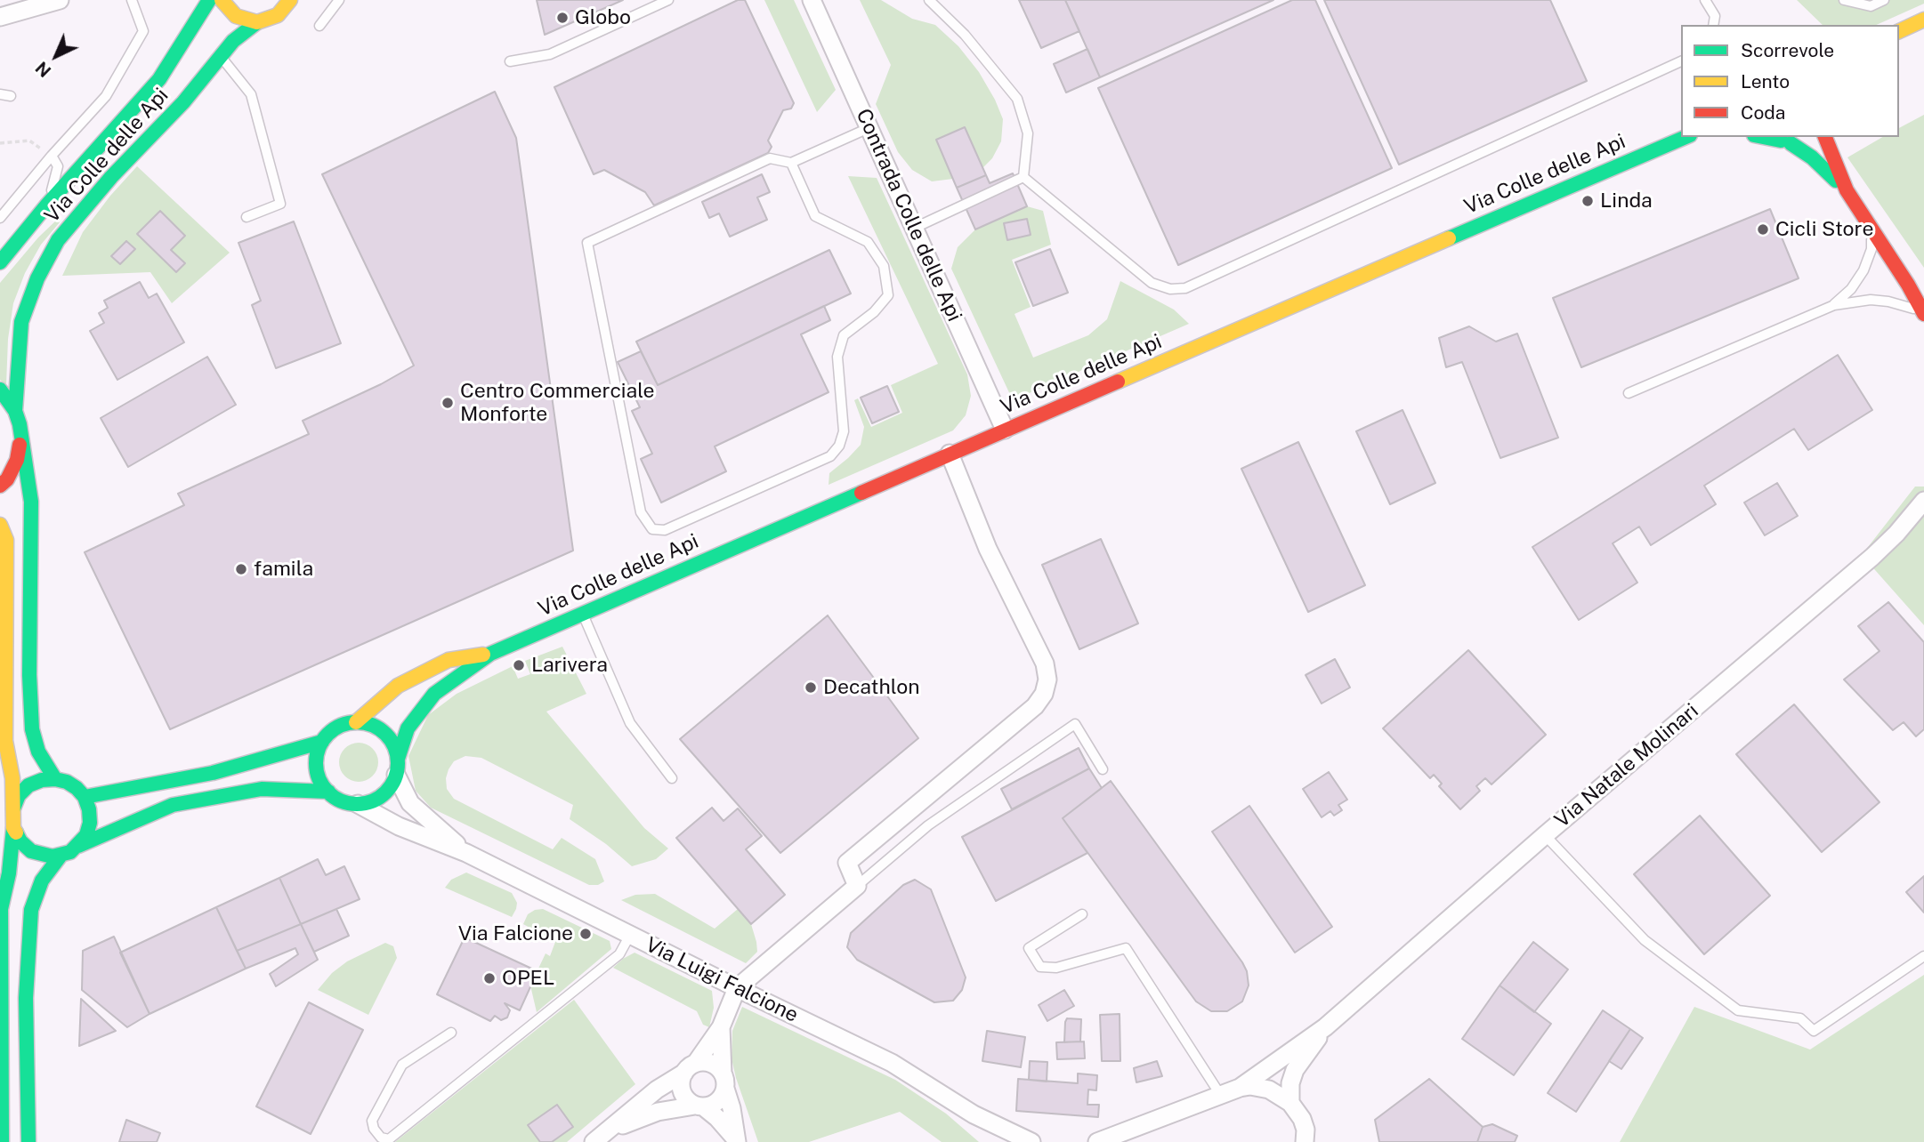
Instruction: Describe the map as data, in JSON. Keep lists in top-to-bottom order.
{
  "streets": {
    "main road": ["Via Colle delle Api"],
    "street": ["Contrada Colle delle Api", "Via Natale Molinari", "Via Luigi Falcione"]
  },
  "crossings": [
    ["Via Colle delle Api", "Contrada Colle delle Api"],
    ["Via Colle delle Api", "Via Luigi Falcione"]
  ],
  "places": [
    "Globo",
    "Linda",
    "Cicli Store",
    "Centro Commerciale Monforte",
    "famila",
    "Larivera",
    "Decathlon",
    "Via Falcione",
    "OPEL"
  ],
  "legend": ["Scorrevole", "Lento", "Coda"],
  "north": "bottom left"
}
